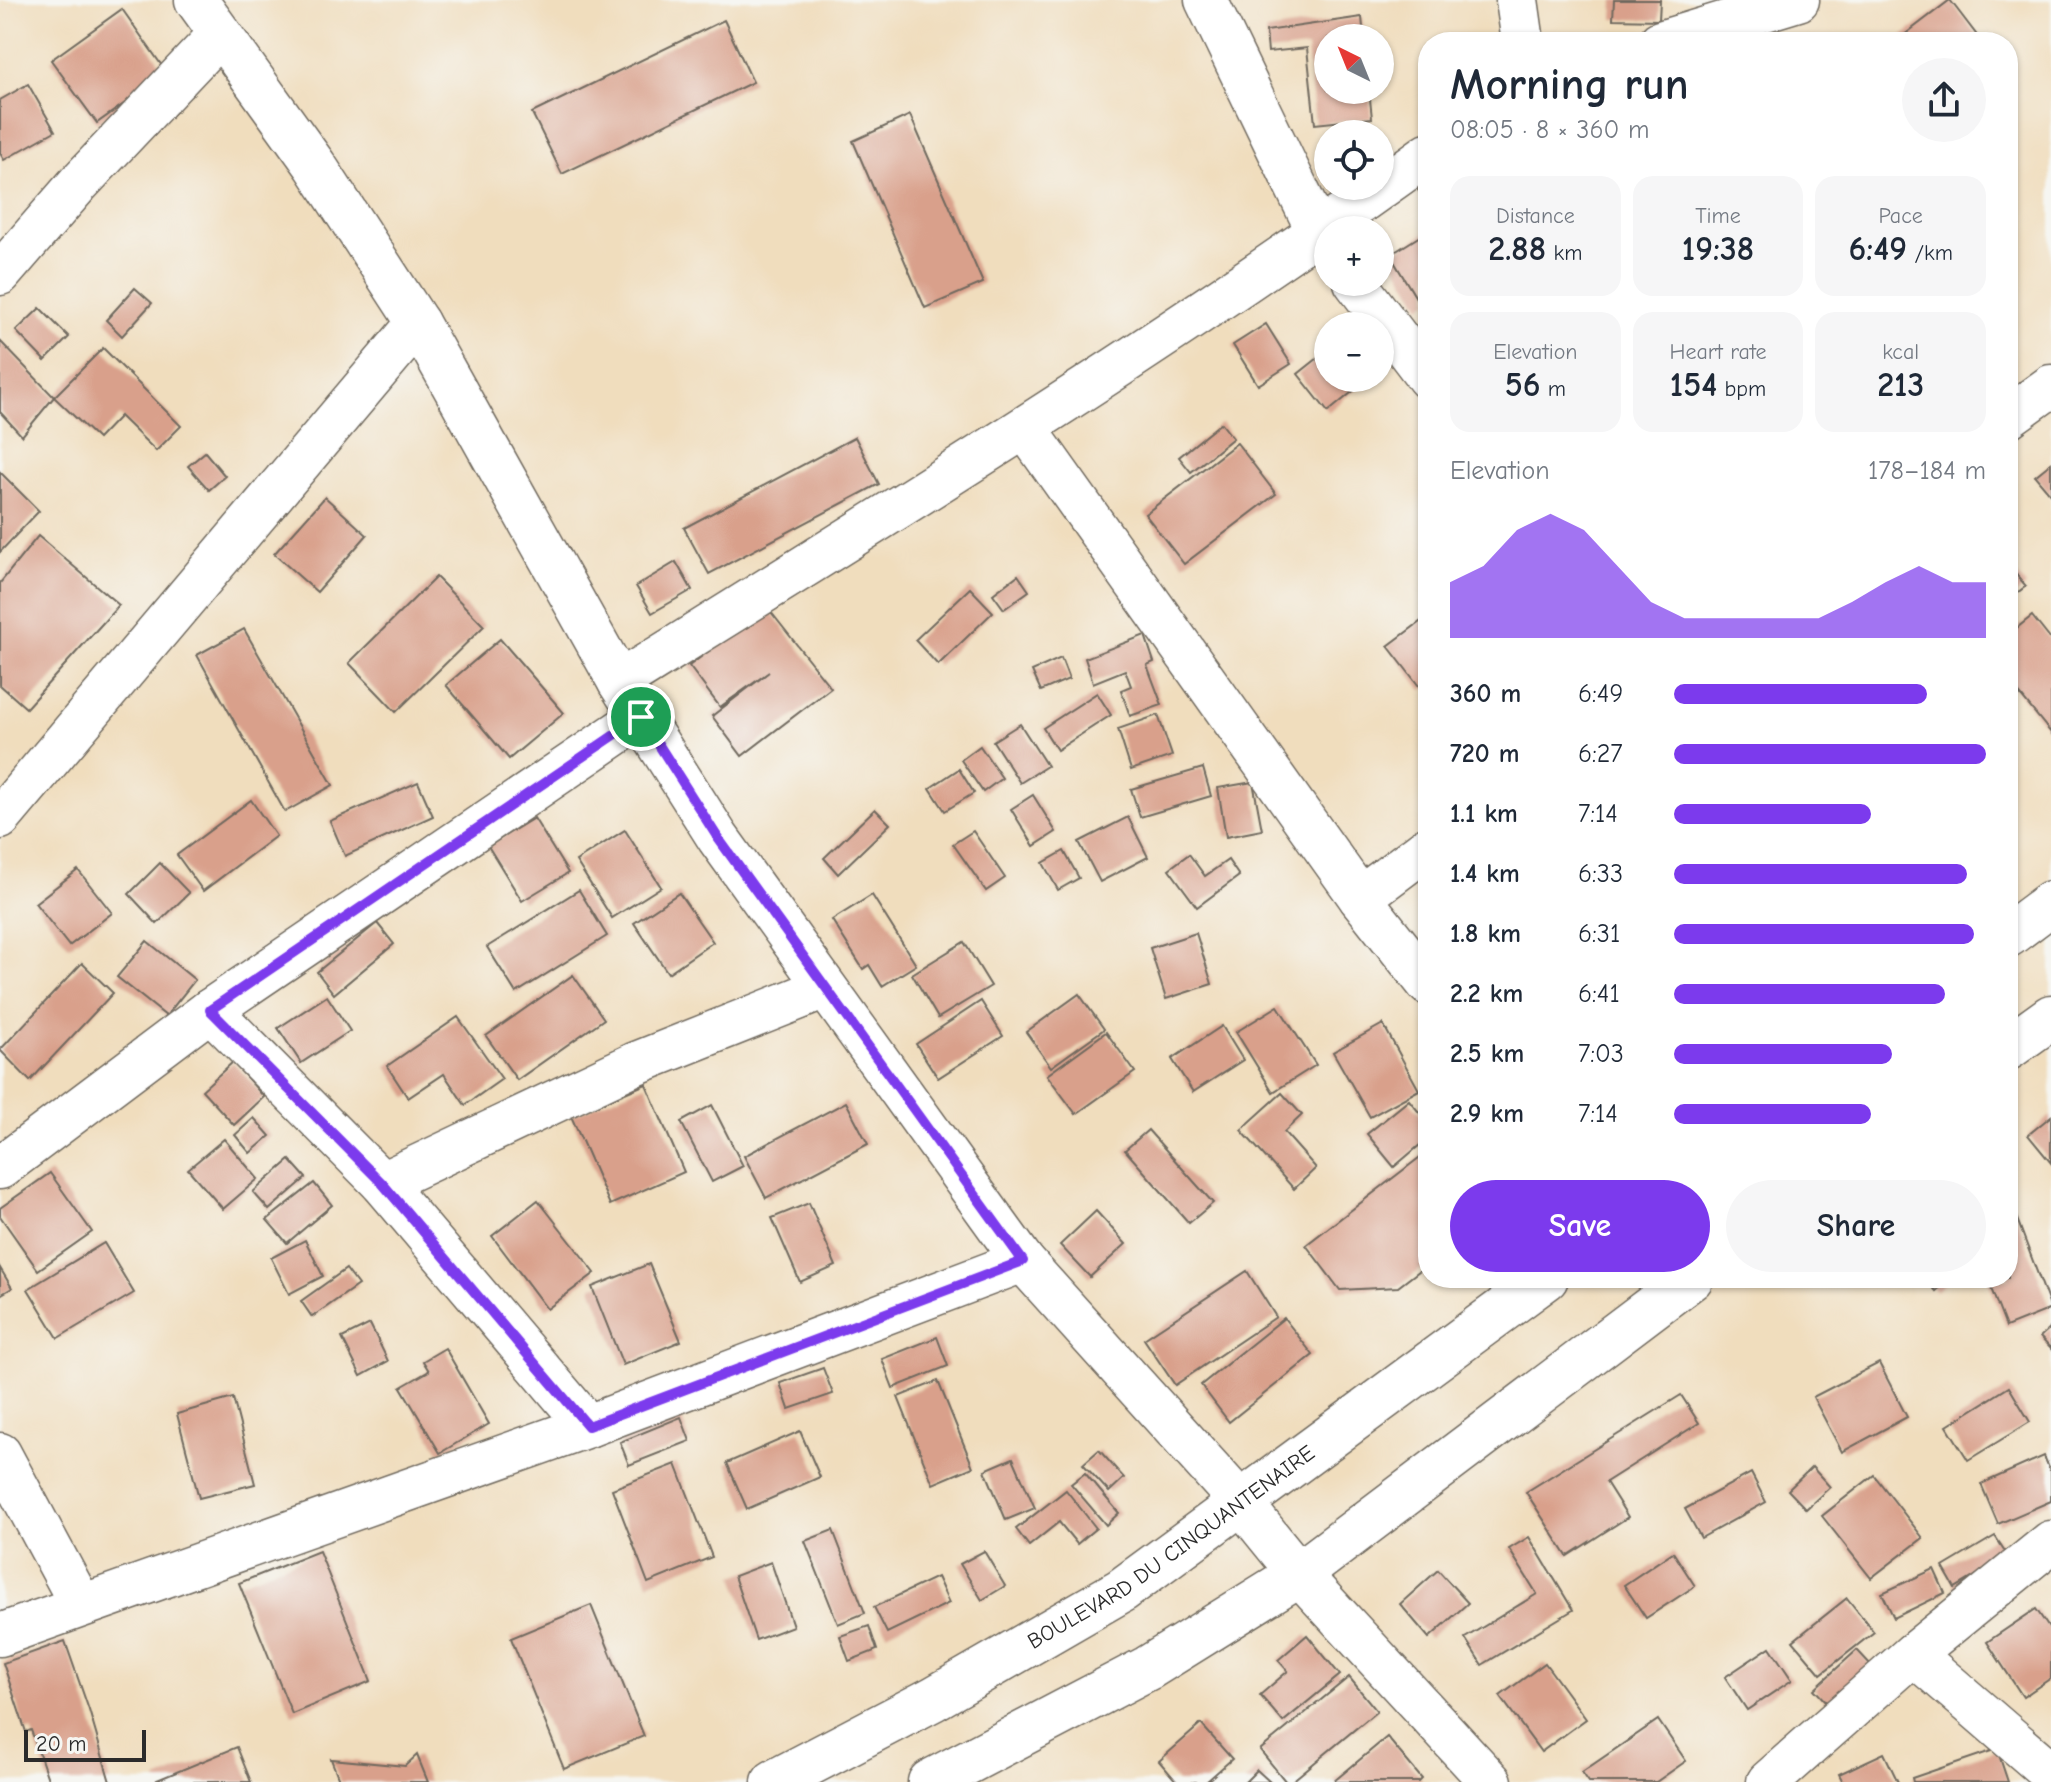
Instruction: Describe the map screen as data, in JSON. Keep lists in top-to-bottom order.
{
  "streets": {
    "main road": ["BOULEVARD DU CINQUANTENAIRE"]
  },
  "scale_bar": "20 m",
  "north": "top left",
  "page": {
    "map_buttons": ["+", "−"],
    "heading": ["Morning run", "08:05 · 8 × 360 m"],
    "stats": [
      ["Distance", "2.88 km"],
      ["Time", "19:38"],
      ["Pace", "6:49 /km"],
      ["Elevation", "56 m"],
      ["Heart rate", "154 bpm"],
      ["kcal", "213"]
    ],
    "chart": ["Elevation", "178–184 m"],
    "list": [
      {
        "name": "360 m",
        "note": "6:49"
      },
      {
        "name": "720 m",
        "note": "6:27"
      },
      {
        "name": "1.1 km",
        "note": "7:14"
      },
      {
        "name": "1.4 km",
        "note": "6:33"
      },
      {
        "name": "1.8 km",
        "note": "6:31"
      },
      {
        "name": "2.2 km",
        "note": "6:41"
      },
      {
        "name": "2.5 km",
        "note": "7:03"
      },
      {
        "name": "2.9 km",
        "note": "7:14"
      }
    ],
    "buttons": ["Save", "Share"],
    "scale": "20 m"
  }
}
